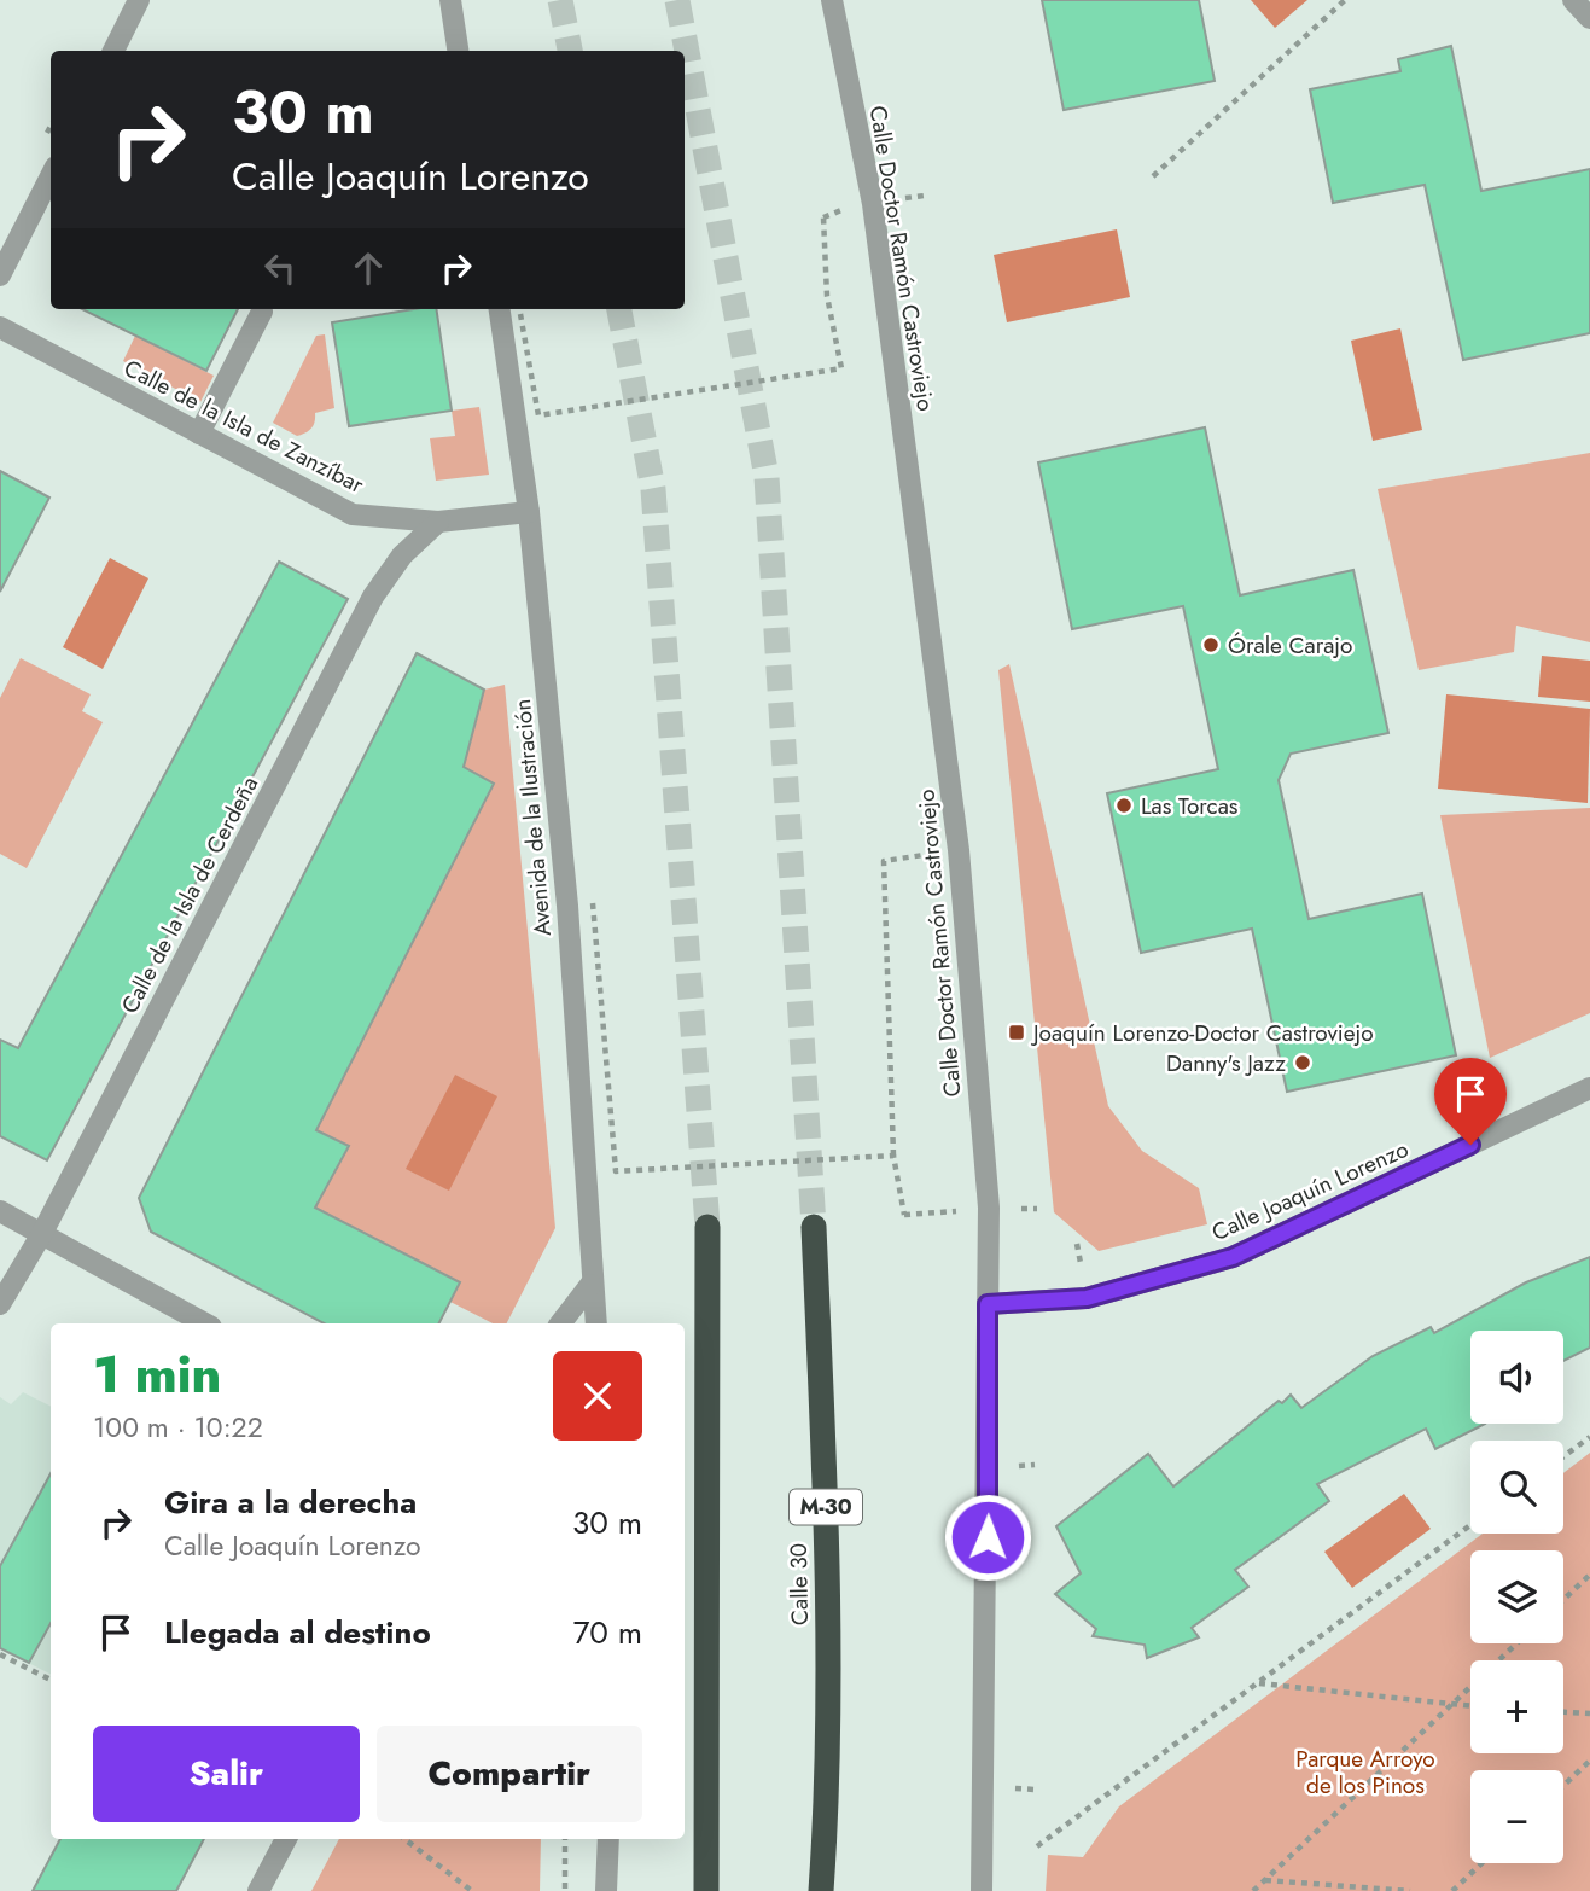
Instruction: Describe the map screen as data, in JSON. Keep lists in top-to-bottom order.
{
  "streets": {
    "highway": ["M-30", "Calle 30"],
    "street": [
      "Calle Doctor Ramón Castroviejo",
      "Calle de la Isla de Zanzíbar",
      "Avenida de la Ilustración",
      "Calle de la Isla de Cerdeña",
      "Calle Joaquín Lorenzo"
    ]
  },
  "crossings": [
    ["Calle Doctor Ramón Castroviejo", "Calle Joaquín Lorenzo"],
    ["Calle de la Isla de Zanzíbar", "Avenida de la Ilustración"],
    ["Calle de la Isla de Zanzíbar", "Calle de la Isla de Cerdeña"]
  ],
  "parks": ["Parque Arroyo de los Pinos"],
  "places": {
    "other": ["Órale Carajo", "Las Torcas", "Danny's Jazz"],
    "transit": ["Joaquín Lorenzo-Doctor Castroviejo"]
  },
  "page": {
    "turn": ["30 m", "Calle Joaquín Lorenzo"],
    "heading": ["1 min", "100 m · 10:22"],
    "map_buttons": ["+", "−"],
    "list": [
      {
        "name": "Gira a la derecha",
        "note": "Calle Joaquín Lorenzo",
        "value": "30 m"
      },
      {
        "name": "Llegada al destino",
        "value": "70 m"
      }
    ],
    "buttons": ["Salir", "Compartir"]
  }
}
